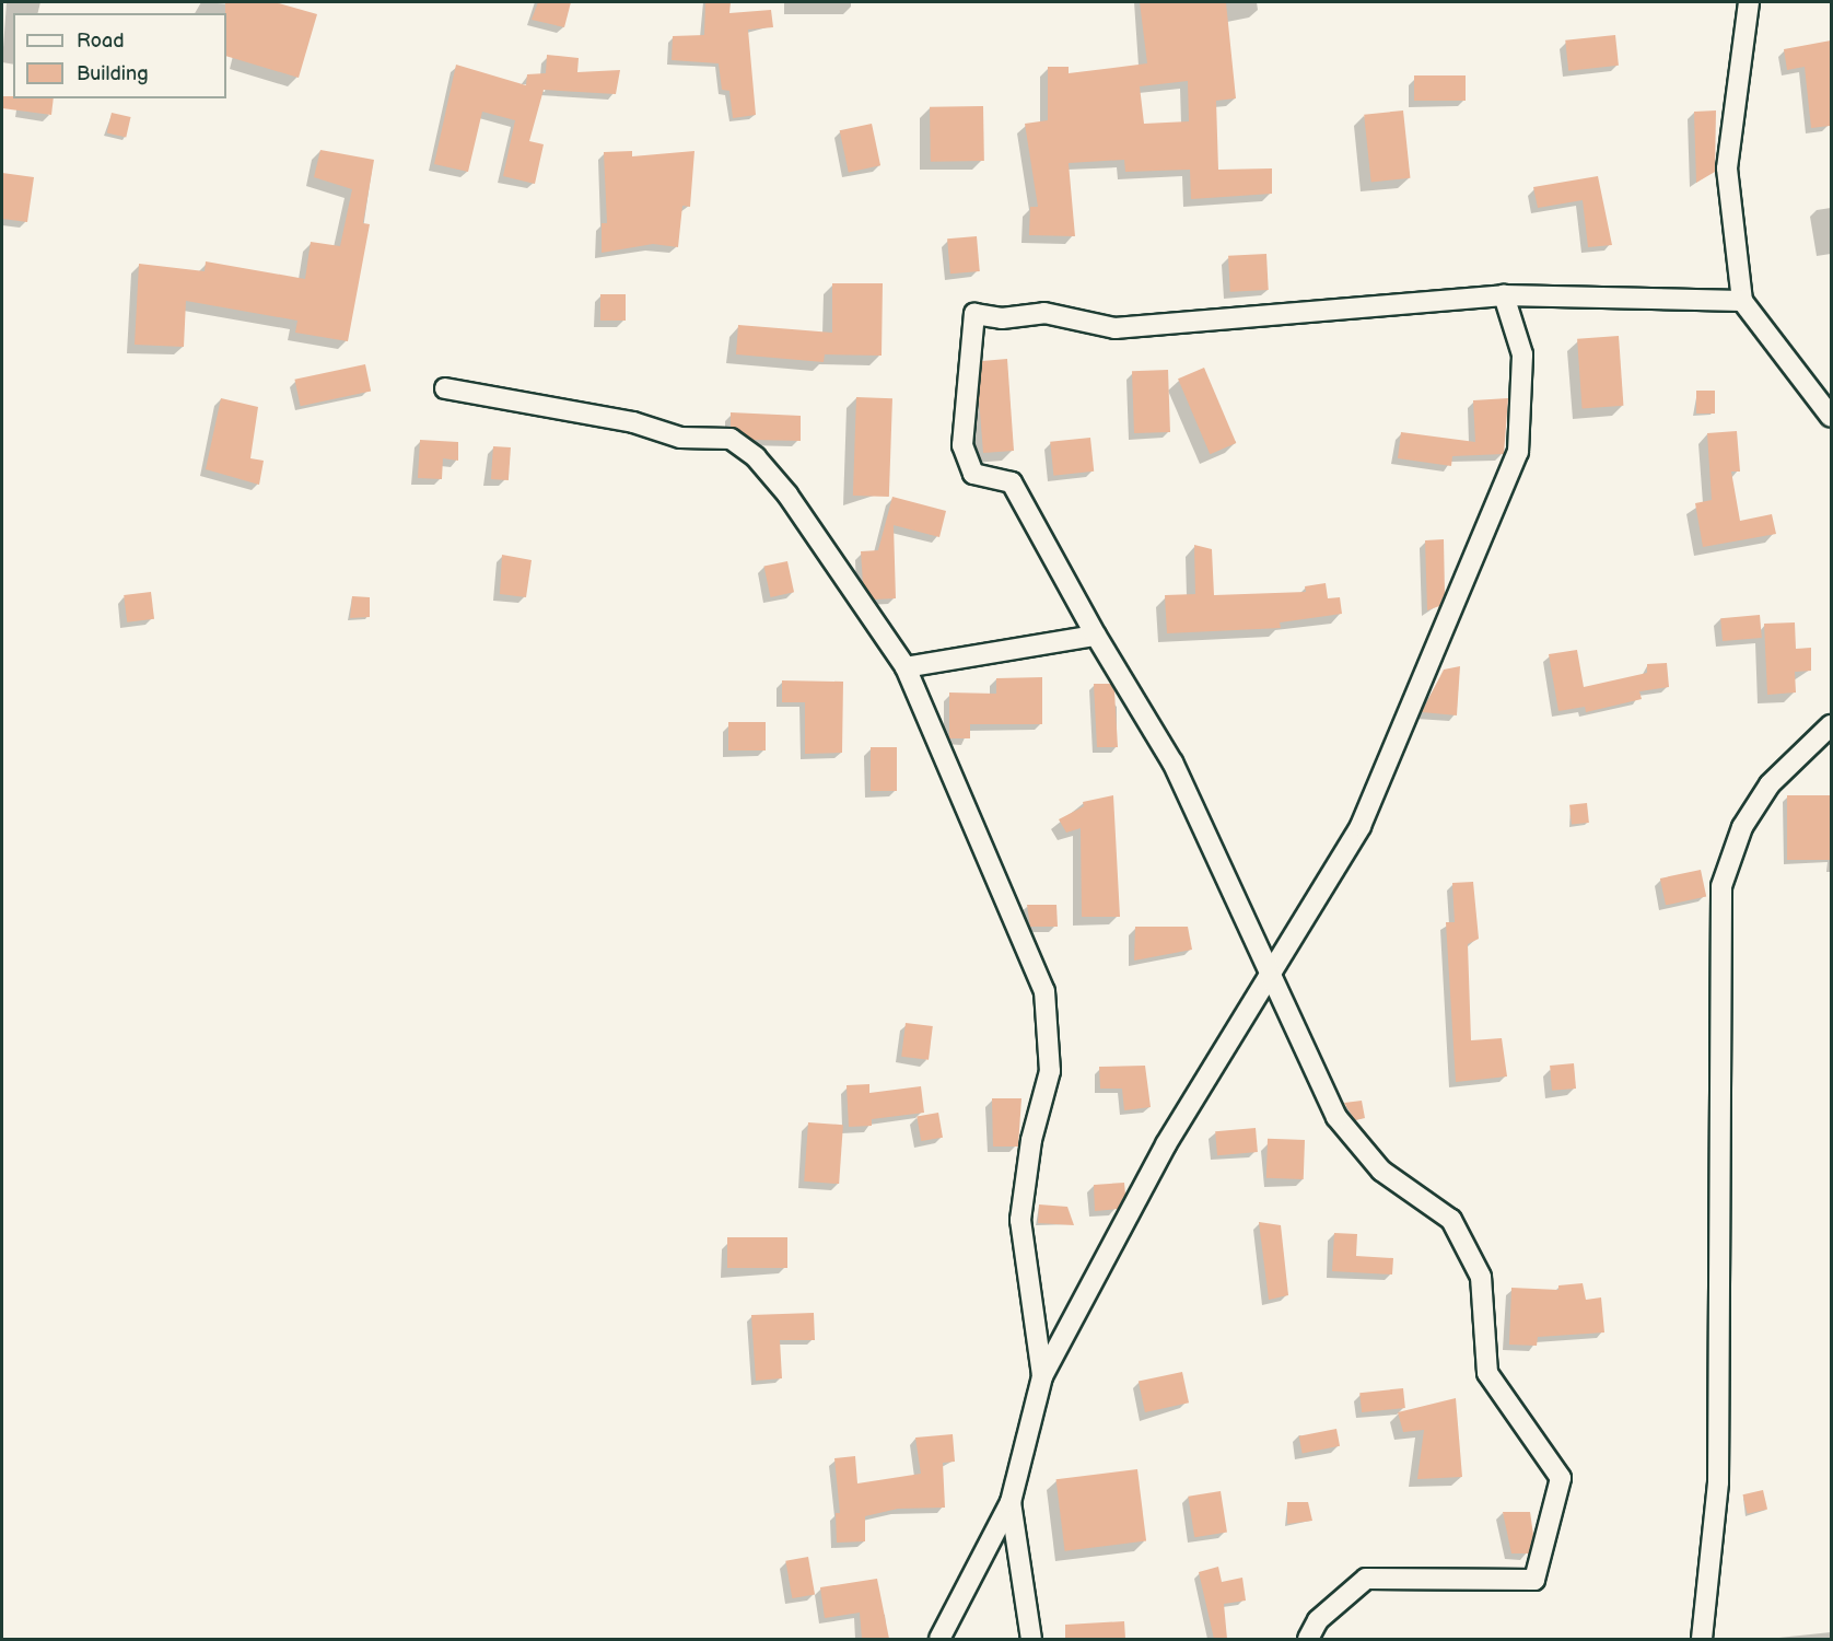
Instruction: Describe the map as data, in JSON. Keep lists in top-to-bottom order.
{
  "legend": ["Road", "Building"]
}
